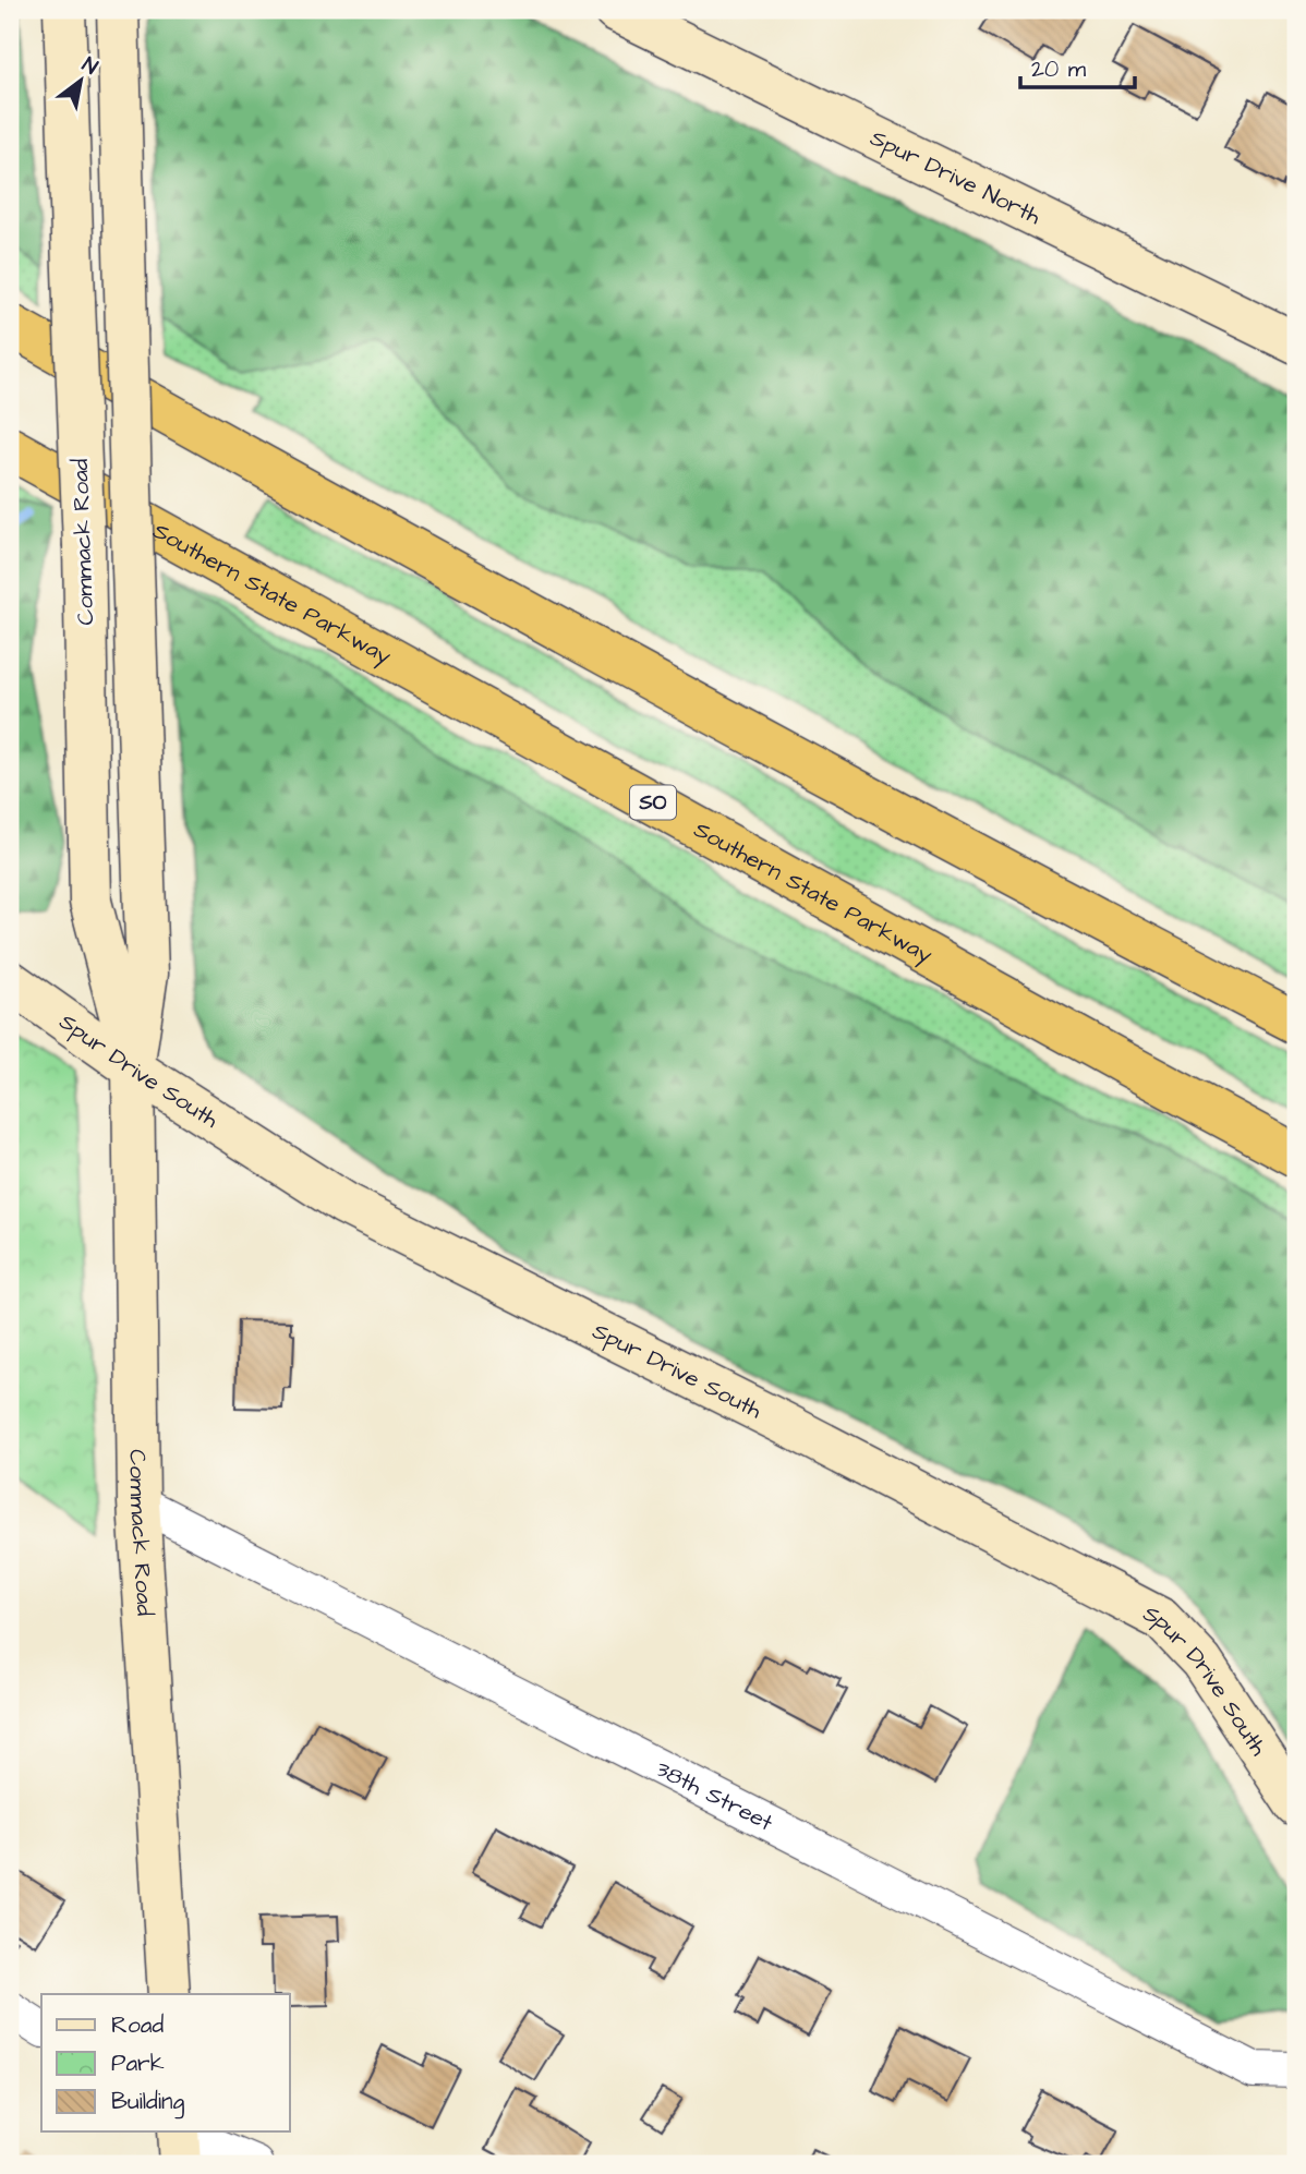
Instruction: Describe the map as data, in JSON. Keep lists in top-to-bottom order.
{
  "streets": {
    "highway": ["Southern State Parkway", "SO"],
    "street": [
      "Spur Drive North",
      "Commack Road",
      "Spur Drive South",
      "38th Street"
    ]
  },
  "crossings": [
    ["Commack Road", "Spur Drive South"],
    ["Commack Road", "38th Street"]
  ],
  "legend": ["Road", "Park", "Building"],
  "scale_bar": "20 m",
  "north": "top right"
}
